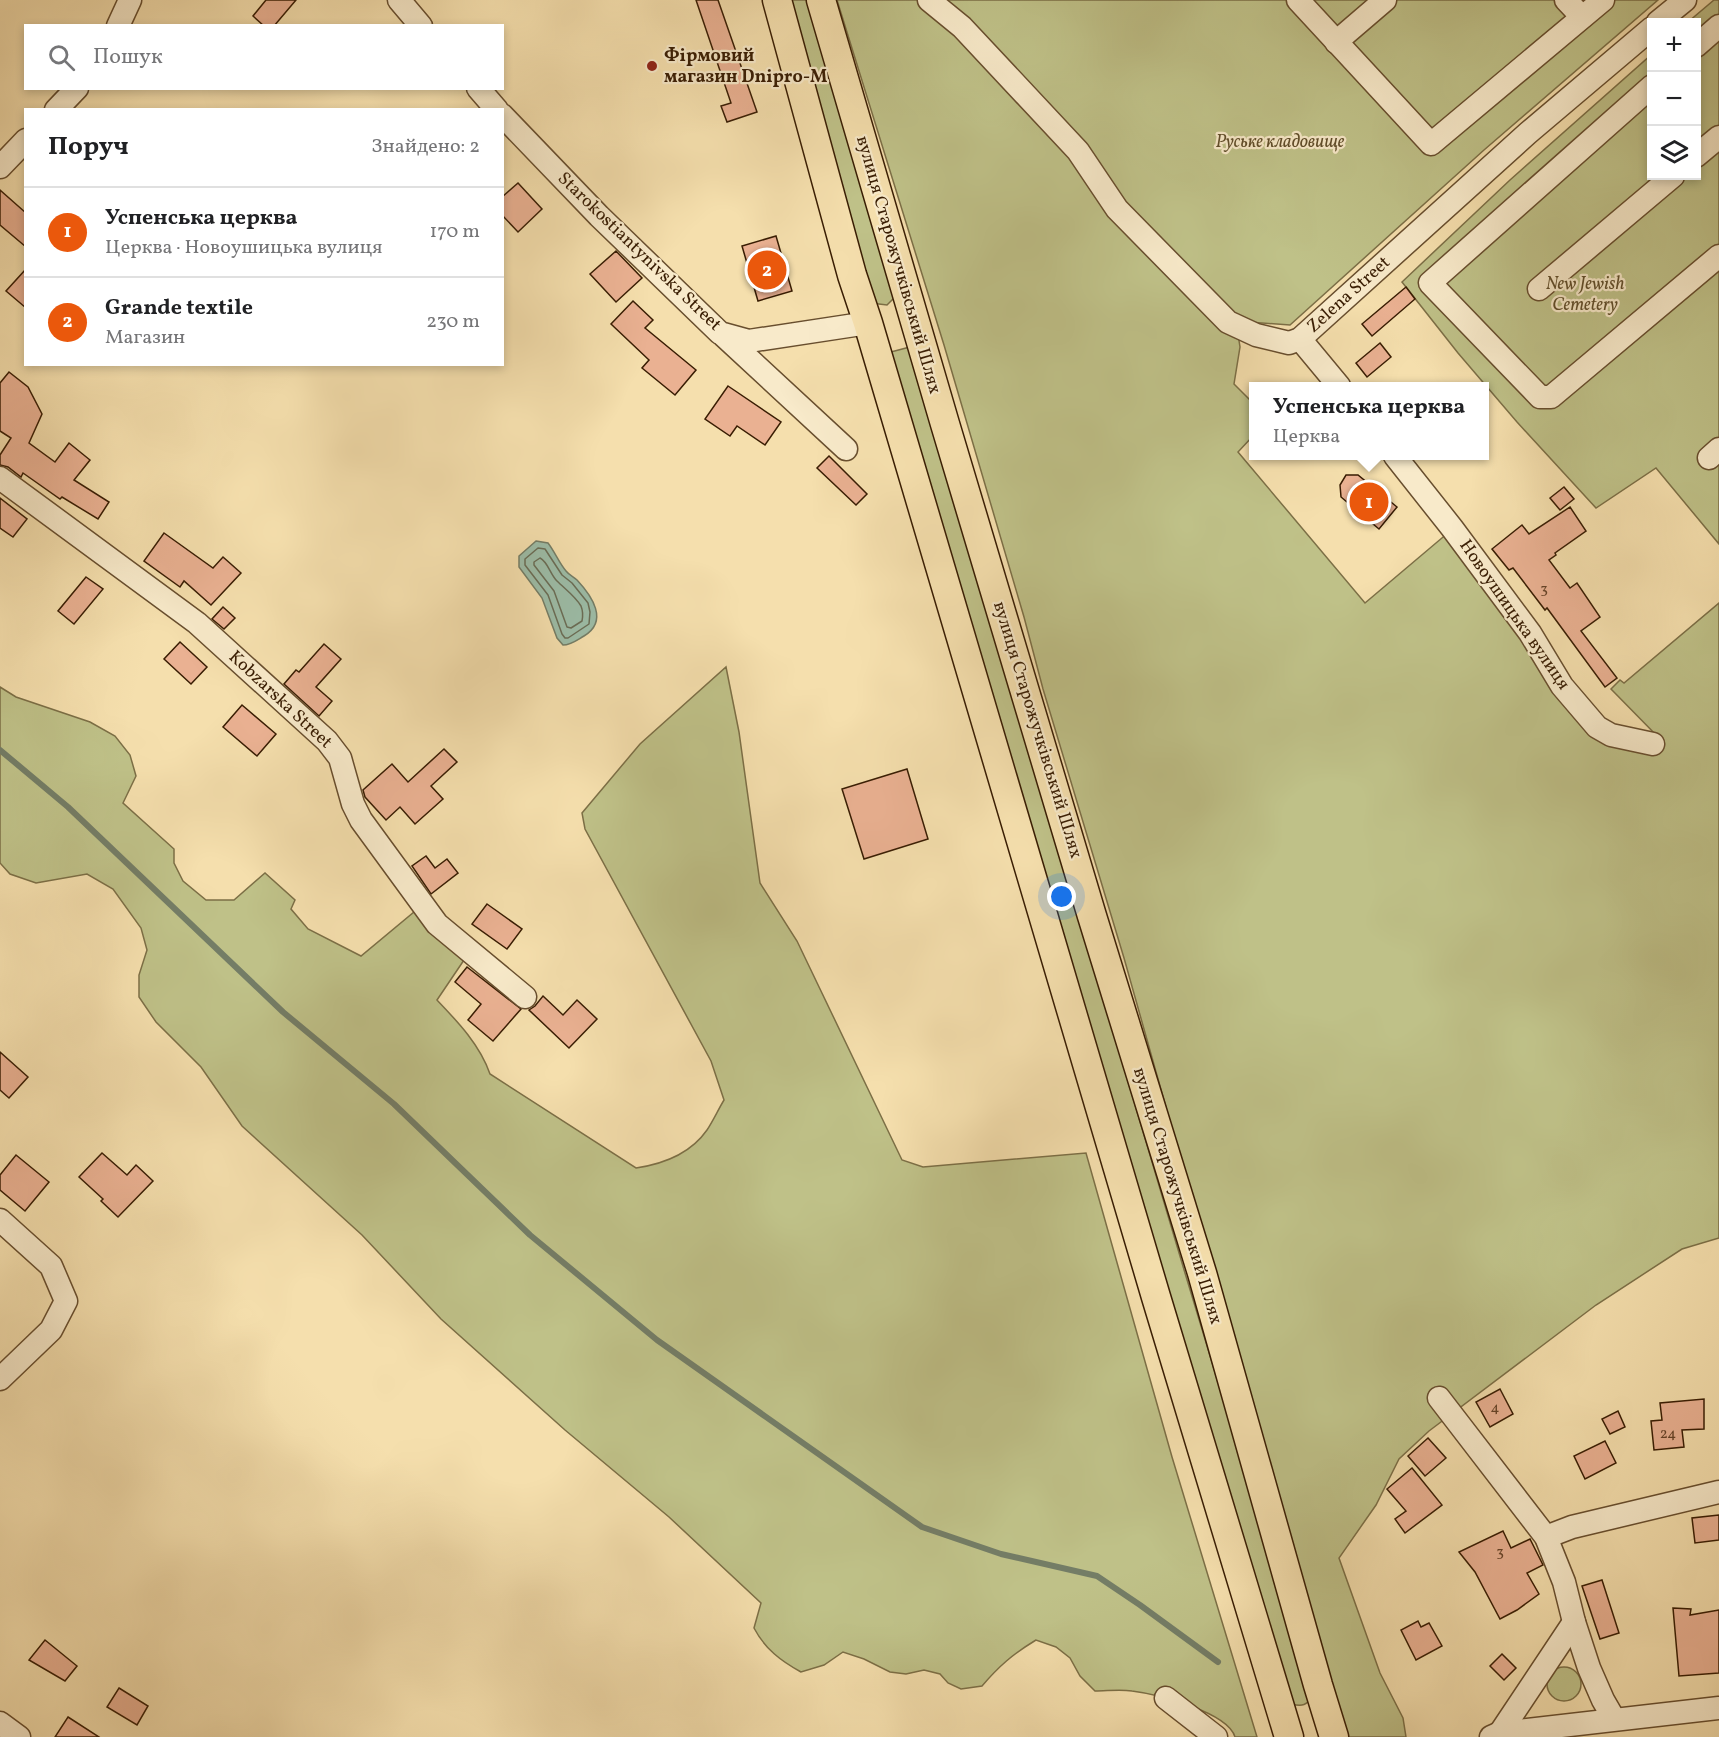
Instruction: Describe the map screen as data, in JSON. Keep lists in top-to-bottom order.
{
  "streets": {
    "main road": ["вулиця Старожучківський Шлях"],
    "street": [
      "Starokostiantynivska Street",
      "Zelena Street",
      "Новоушицька вулиця",
      "Kobzarska Street"
    ]
  },
  "parks": ["Руське кладовище", "New Jewish Cemetery"],
  "places": ["Фірмовий магазин Dnipro-M"],
  "house_numbers": [
    "3",
    "4",
    "24",
    "3"
  ],
  "page": {
    "map_buttons": ["+", "−"],
    "search": "Пошук",
    "heading": ["Поруч", "Знайдено: 2"],
    "list": [
      {
        "mark": "1",
        "name": "Успенська церква",
        "note": "Церква · Новоушицька вулиця",
        "value": "170 m"
      },
      {
        "mark": "2",
        "name": "Grande textile",
        "note": "Магазин",
        "value": "230 m"
      }
    ],
    "pins": ["2", "1"],
    "popup": ["Успенська церква", "Церква"]
  }
}
